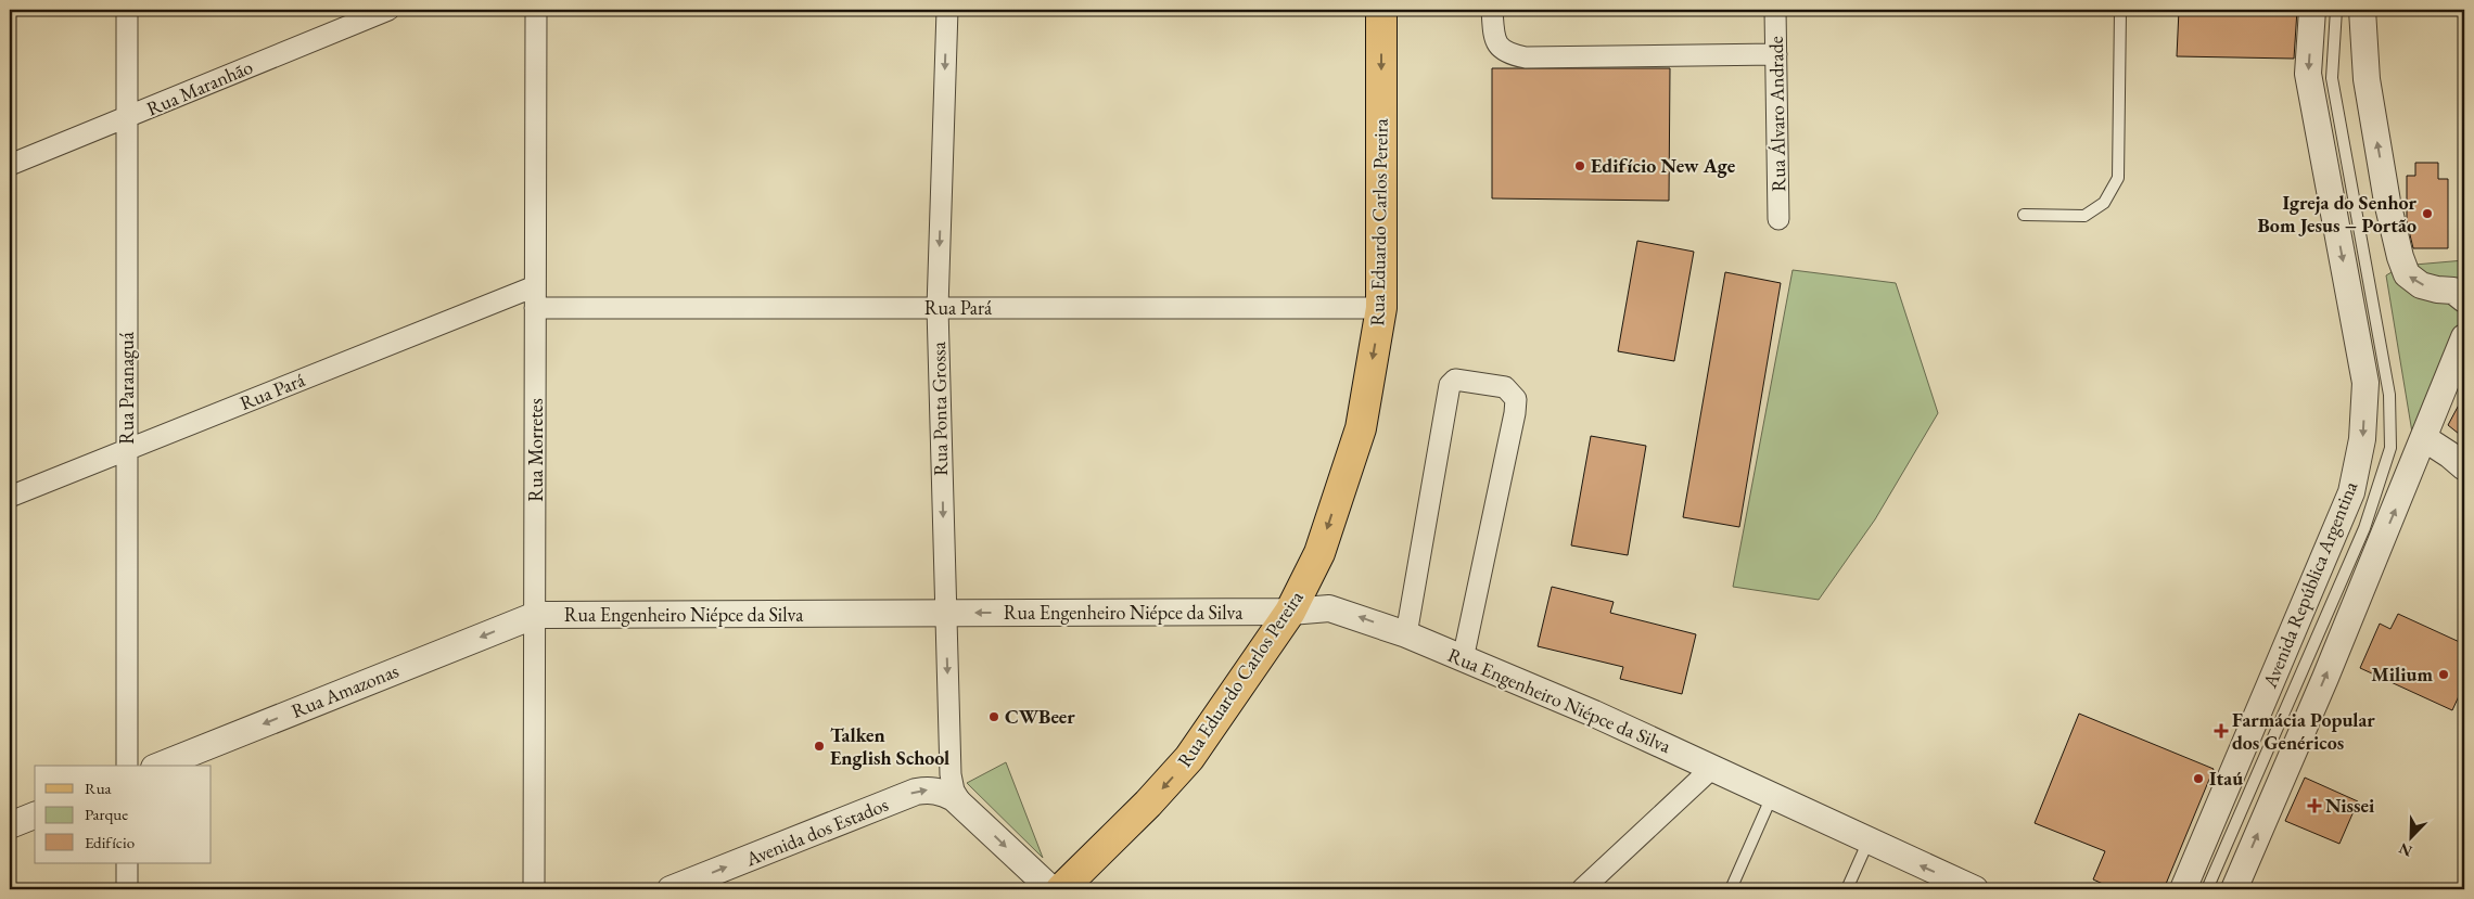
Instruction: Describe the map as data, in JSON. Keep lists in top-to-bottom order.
{
  "streets": {
    "main road": ["Rua Eduardo Carlos Pereira"],
    "street": [
      "Rua Maranhão",
      "Rua Álvaro Andrade",
      "Rua Pará",
      "Rua Paranaguá",
      "Rua Ponta Grossa",
      "Rua Morretes",
      "Avenida República Argentina",
      "Rua Engenheiro Niépce da Silva",
      "Rua Amazonas",
      "Avenida dos Estados"
    ]
  },
  "crossings": [
    ["Rua Maranhão", "Rua Paranaguá"],
    ["Rua Eduardo Carlos Pereira", "Rua Pará"],
    ["Rua Eduardo Carlos Pereira", "Rua Engenheiro Niépce da Silva"],
    ["Rua Pará", "Rua Paranaguá"],
    ["Rua Pará", "Rua Ponta Grossa"],
    ["Rua Pará", "Rua Morretes"],
    ["Rua Ponta Grossa", "Rua Engenheiro Niépce da Silva"],
    ["Rua Ponta Grossa", "Avenida dos Estados"],
    ["Rua Morretes", "Rua Engenheiro Niépce da Silva"],
    ["Rua Morretes", "Rua Amazonas"],
    ["Rua Engenheiro Niépce da Silva", "Rua Amazonas"]
  ],
  "one_way": [
    "Rua Eduardo Carlos Pereira",
    "Rua Ponta Grossa",
    "Rua Engenheiro Niépce da Silva",
    "Rua Amazonas",
    "Avenida dos Estados"
  ],
  "places": {
    "other": [
      "Edifício New Age",
      "Igreja do Senhor Bom Jesus – Portão",
      "Milium",
      "CWBeer",
      "Talken English School",
      "Itaú"
    ],
    "health": ["Farmácia Popular dos Genéricos", "Nissei"]
  },
  "legend": ["Rua", "Parque", "Edifício"],
  "north": "bottom left"
}
